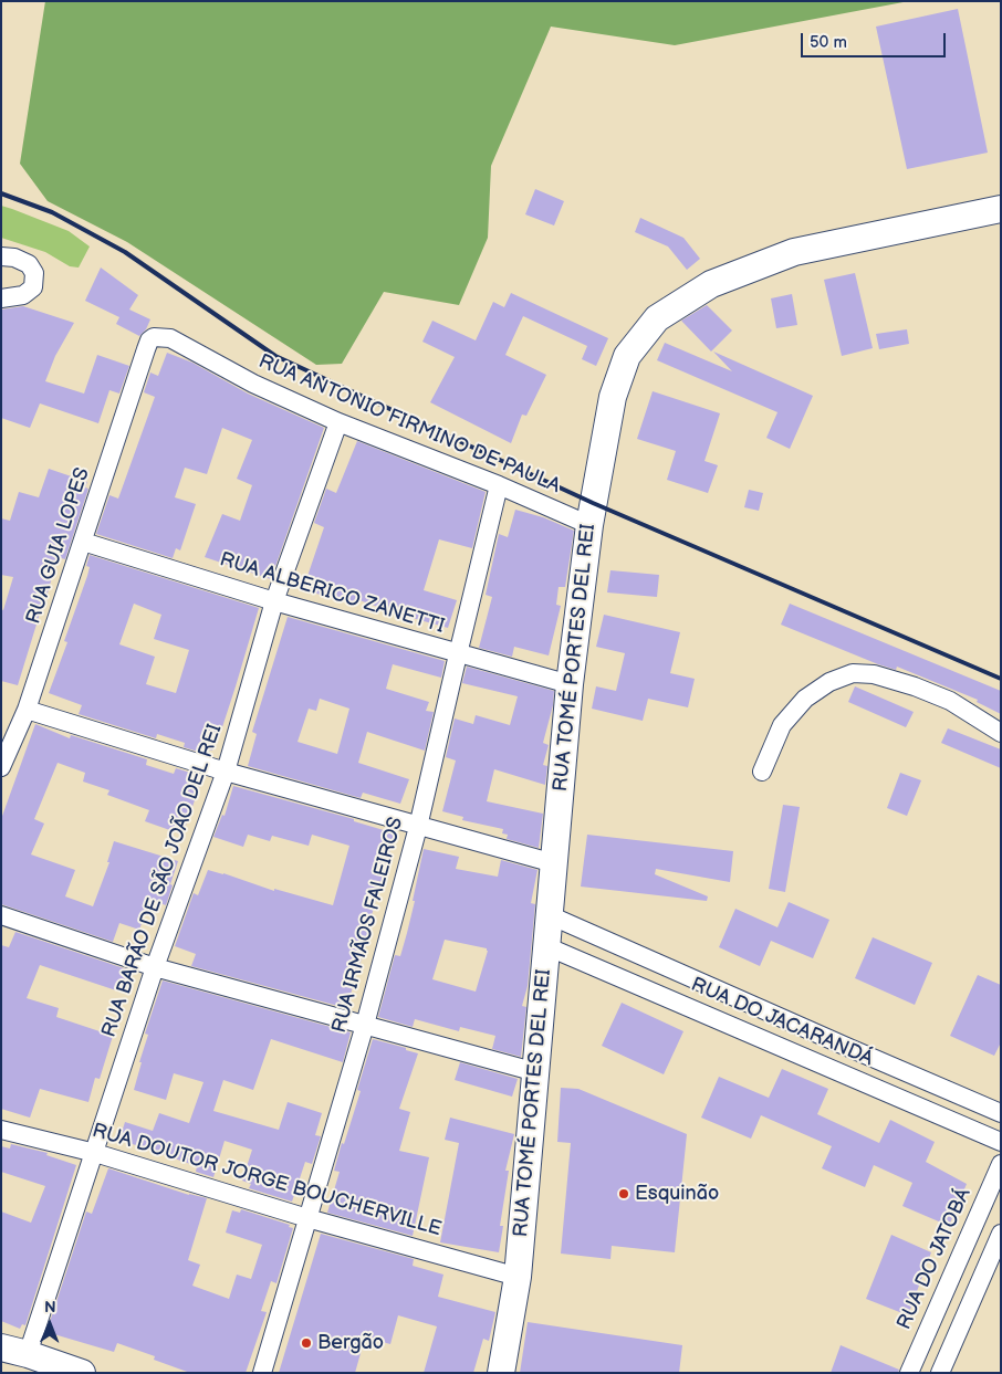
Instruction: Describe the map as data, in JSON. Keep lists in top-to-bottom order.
{
  "streets": {
    "main road": ["RUA TOMÉ PORTES DEL REI"],
    "street": [
      "RUA ANTONIO FIRMINO DE PAULA",
      "RUA GUIA LOPES",
      "RUA ALBERICO ZANETTI",
      "RUA BARÃO DE SÃO JOÃO DEL REI",
      "RUA IRMÃOS FALEIROS",
      "RUA DO JACARANDÁ",
      "RUA DOUTOR JORGE BOUCHERVILLE",
      "RUA DO JATOBÁ"
    ]
  },
  "crossings": [
    ["RUA ANTONIO FIRMINO DE PAULA", "RUA GUIA LOPES"],
    ["RUA ANTONIO FIRMINO DE PAULA", "RUA TOMÉ PORTES DEL REI"],
    ["RUA ANTONIO FIRMINO DE PAULA", "RUA BARÃO DE SÃO JOÃO DEL REI"],
    ["RUA ANTONIO FIRMINO DE PAULA", "RUA IRMÃOS FALEIROS"],
    ["RUA GUIA LOPES", "RUA ALBERICO ZANETTI"],
    ["RUA ALBERICO ZANETTI", "RUA TOMÉ PORTES DEL REI"],
    ["RUA ALBERICO ZANETTI", "RUA BARÃO DE SÃO JOÃO DEL REI"],
    ["RUA ALBERICO ZANETTI", "RUA IRMÃOS FALEIROS"],
    ["RUA TOMÉ PORTES DEL REI", "RUA DO JACARANDÁ"],
    ["RUA TOMÉ PORTES DEL REI", "RUA DOUTOR JORGE BOUCHERVILLE"],
    ["RUA BARÃO DE SÃO JOÃO DEL REI", "RUA DOUTOR JORGE BOUCHERVILLE"],
    ["RUA IRMÃOS FALEIROS", "RUA DOUTOR JORGE BOUCHERVILLE"]
  ],
  "places": ["Esquinão", "Bergão"],
  "scale_bar": "50 m",
  "north": "top"
}
